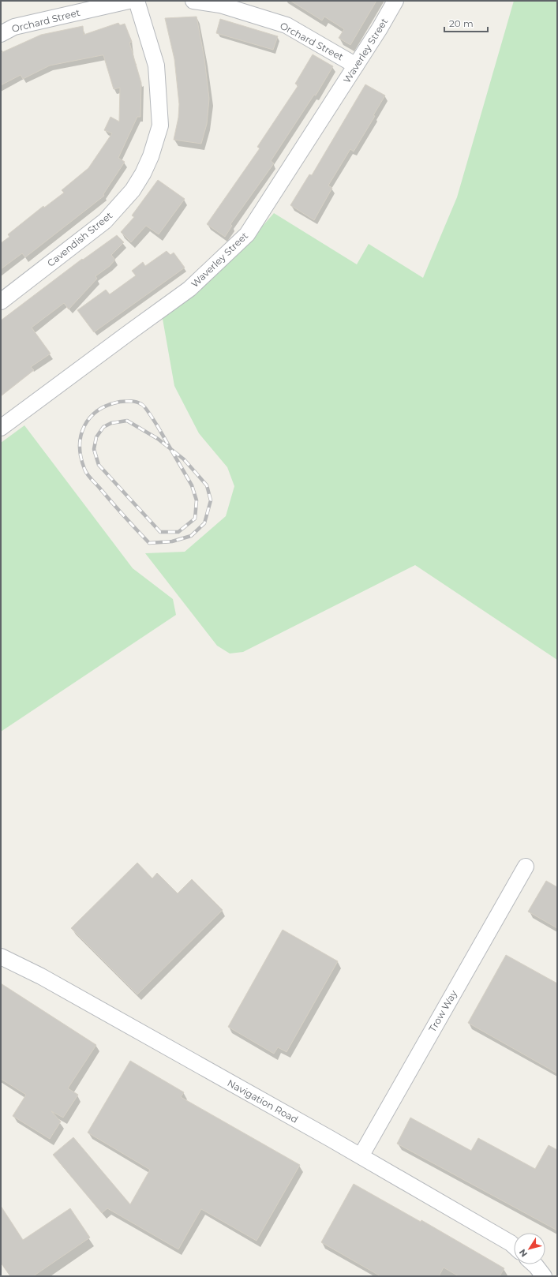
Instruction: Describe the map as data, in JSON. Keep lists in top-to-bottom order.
{
  "streets": {
    "street": [
      "Orchard Street",
      "Waverley Street",
      "Cavendish Street",
      "Trow Way",
      "Navigation Road"
    ]
  },
  "crossings": [
    ["Orchard Street", "Waverley Street"],
    ["Trow Way", "Navigation Road"]
  ],
  "scale_bar": "20 m",
  "north": "bottom left"
}
